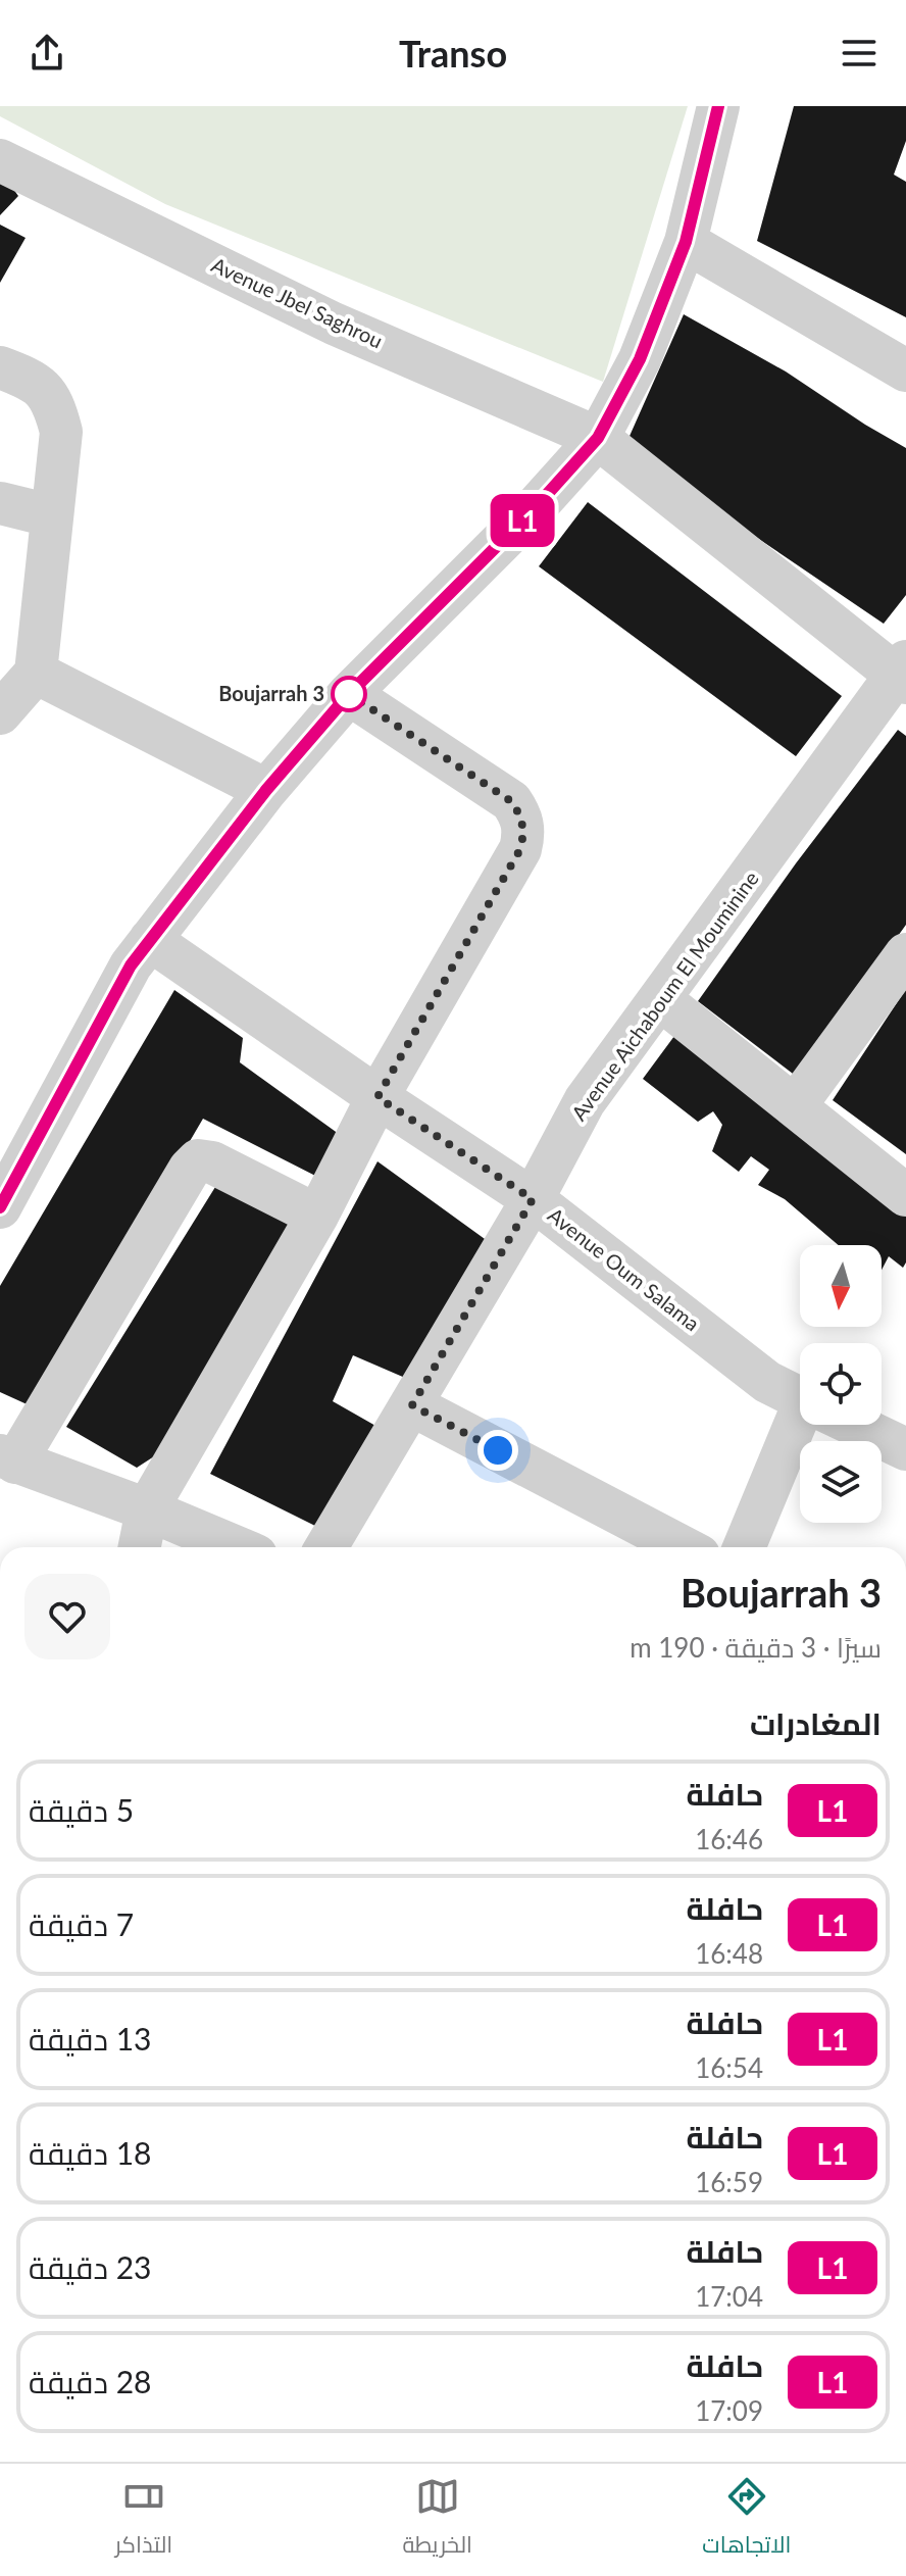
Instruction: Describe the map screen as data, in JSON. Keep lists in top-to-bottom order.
{
  "streets": {
    "street": ["Avenue Jbel Saghrou", "Avenue Aichaboum El Mouminine", "Avenue Oum Salama"]
  },
  "crossings": [
    ["Avenue Jbel Saghrou", "Avenue Aichaboum El Mouminine"],
    ["Avenue Aichaboum El Mouminine", "Avenue Oum Salama"]
  ],
  "places": ["Boujarrah 3"],
  "lines": ["bus line L1"],
  "north": "bottom",
  "page": {
    "header": "Transo",
    "on_map": "L1",
    "heading": [
      ["Boujarrah 3", "سيرًا · 3 دقيقة · 190 m"],
      "المغادرات"
    ],
    "list": [
      {
        "mark": "L1",
        "name": "حافلة",
        "note": "16:46",
        "value": "5 دقيقة"
      },
      {
        "mark": "L1",
        "name": "حافلة",
        "note": "16:48",
        "value": "7 دقيقة"
      },
      {
        "mark": "L1",
        "name": "حافلة",
        "note": "16:54",
        "value": "13 دقيقة"
      },
      {
        "mark": "L1",
        "name": "حافلة",
        "note": "16:59",
        "value": "18 دقيقة"
      },
      {
        "mark": "L1",
        "name": "حافلة",
        "note": "17:04",
        "value": "23 دقيقة"
      },
      {
        "mark": "L1",
        "name": "حافلة",
        "note": "17:09",
        "value": "28 دقيقة"
      }
    ],
    "tabs": ["الاتجاهات", "الخريطة", "التذاكر"]
  }
}
